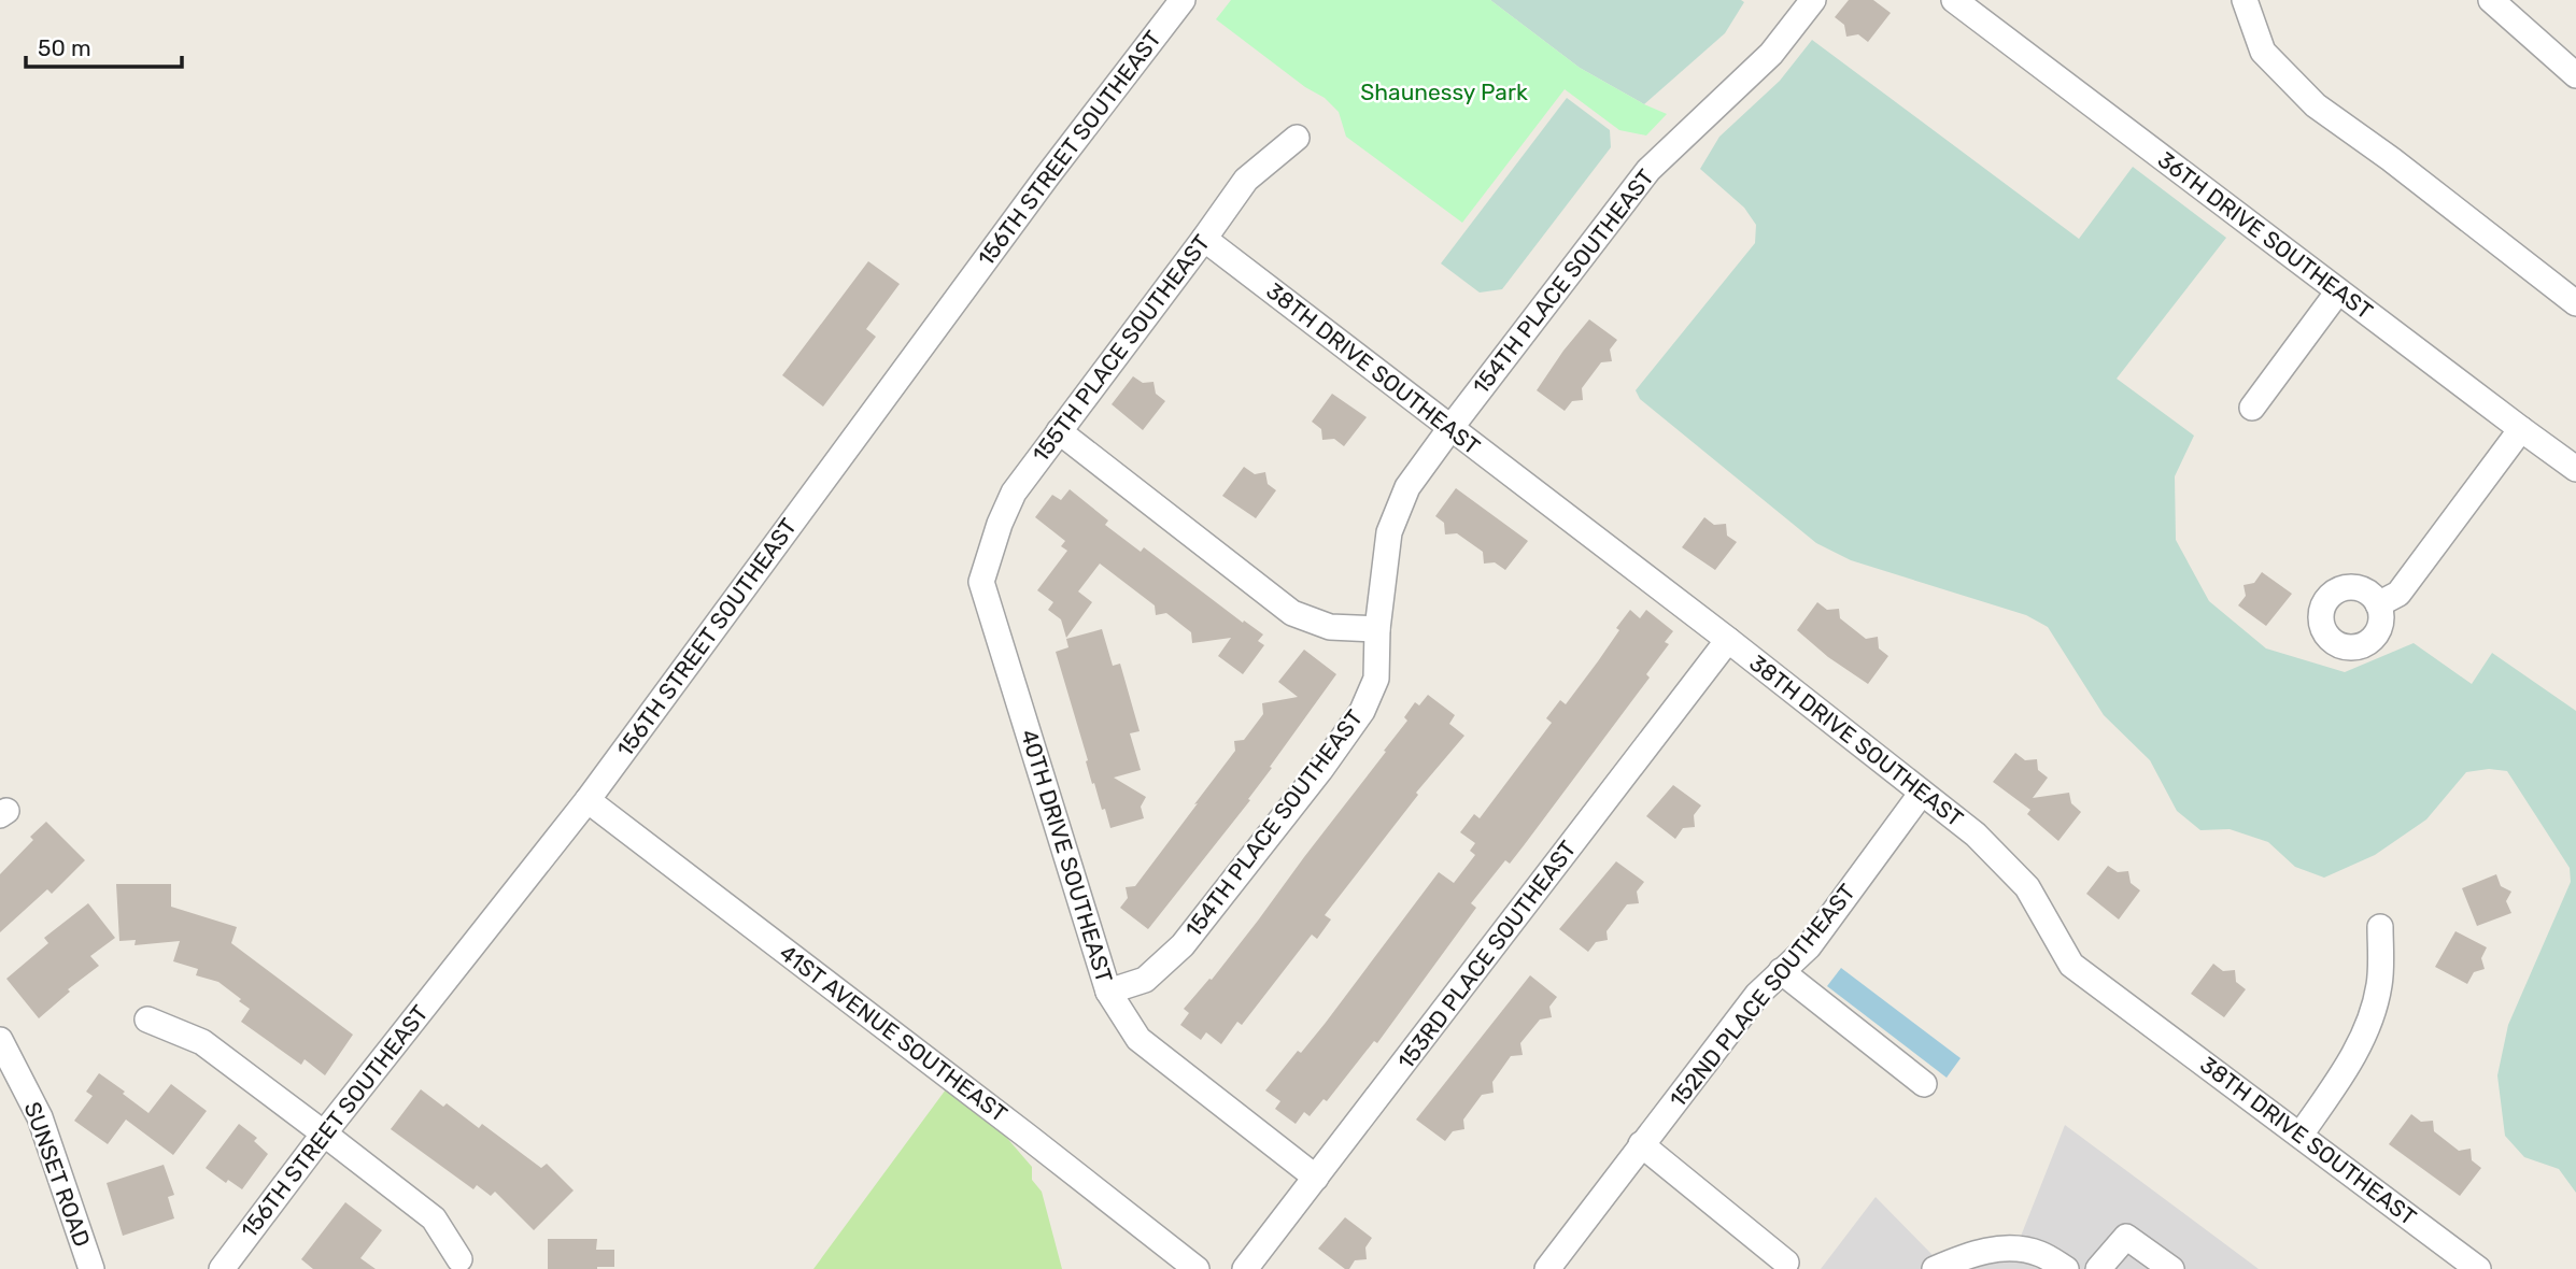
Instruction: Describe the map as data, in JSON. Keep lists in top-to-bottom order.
{
  "streets": {
    "street": [
      "156TH STREET SOUTHEAST",
      "36TH DRIVE SOUTHEAST",
      "154TH PLACE SOUTHEAST",
      "155TH PLACE SOUTHEAST",
      "38TH DRIVE SOUTHEAST",
      "40TH DRIVE SOUTHEAST",
      "153RD PLACE SOUTHEAST",
      "152ND PLACE SOUTHEAST",
      "41ST AVENUE SOUTHEAST",
      "SUNSET ROAD"
    ]
  },
  "crossings": [
    ["156TH STREET SOUTHEAST", "41ST AVENUE SOUTHEAST"],
    ["154TH PLACE SOUTHEAST", "38TH DRIVE SOUTHEAST"],
    ["154TH PLACE SOUTHEAST", "40TH DRIVE SOUTHEAST"],
    ["155TH PLACE SOUTHEAST", "38TH DRIVE SOUTHEAST"],
    ["155TH PLACE SOUTHEAST", "40TH DRIVE SOUTHEAST"],
    ["38TH DRIVE SOUTHEAST", "153RD PLACE SOUTHEAST"],
    ["38TH DRIVE SOUTHEAST", "152ND PLACE SOUTHEAST"],
    ["40TH DRIVE SOUTHEAST", "153RD PLACE SOUTHEAST"]
  ],
  "parks": ["Shaunessy Park"],
  "scale_bar": "50 m"
}
